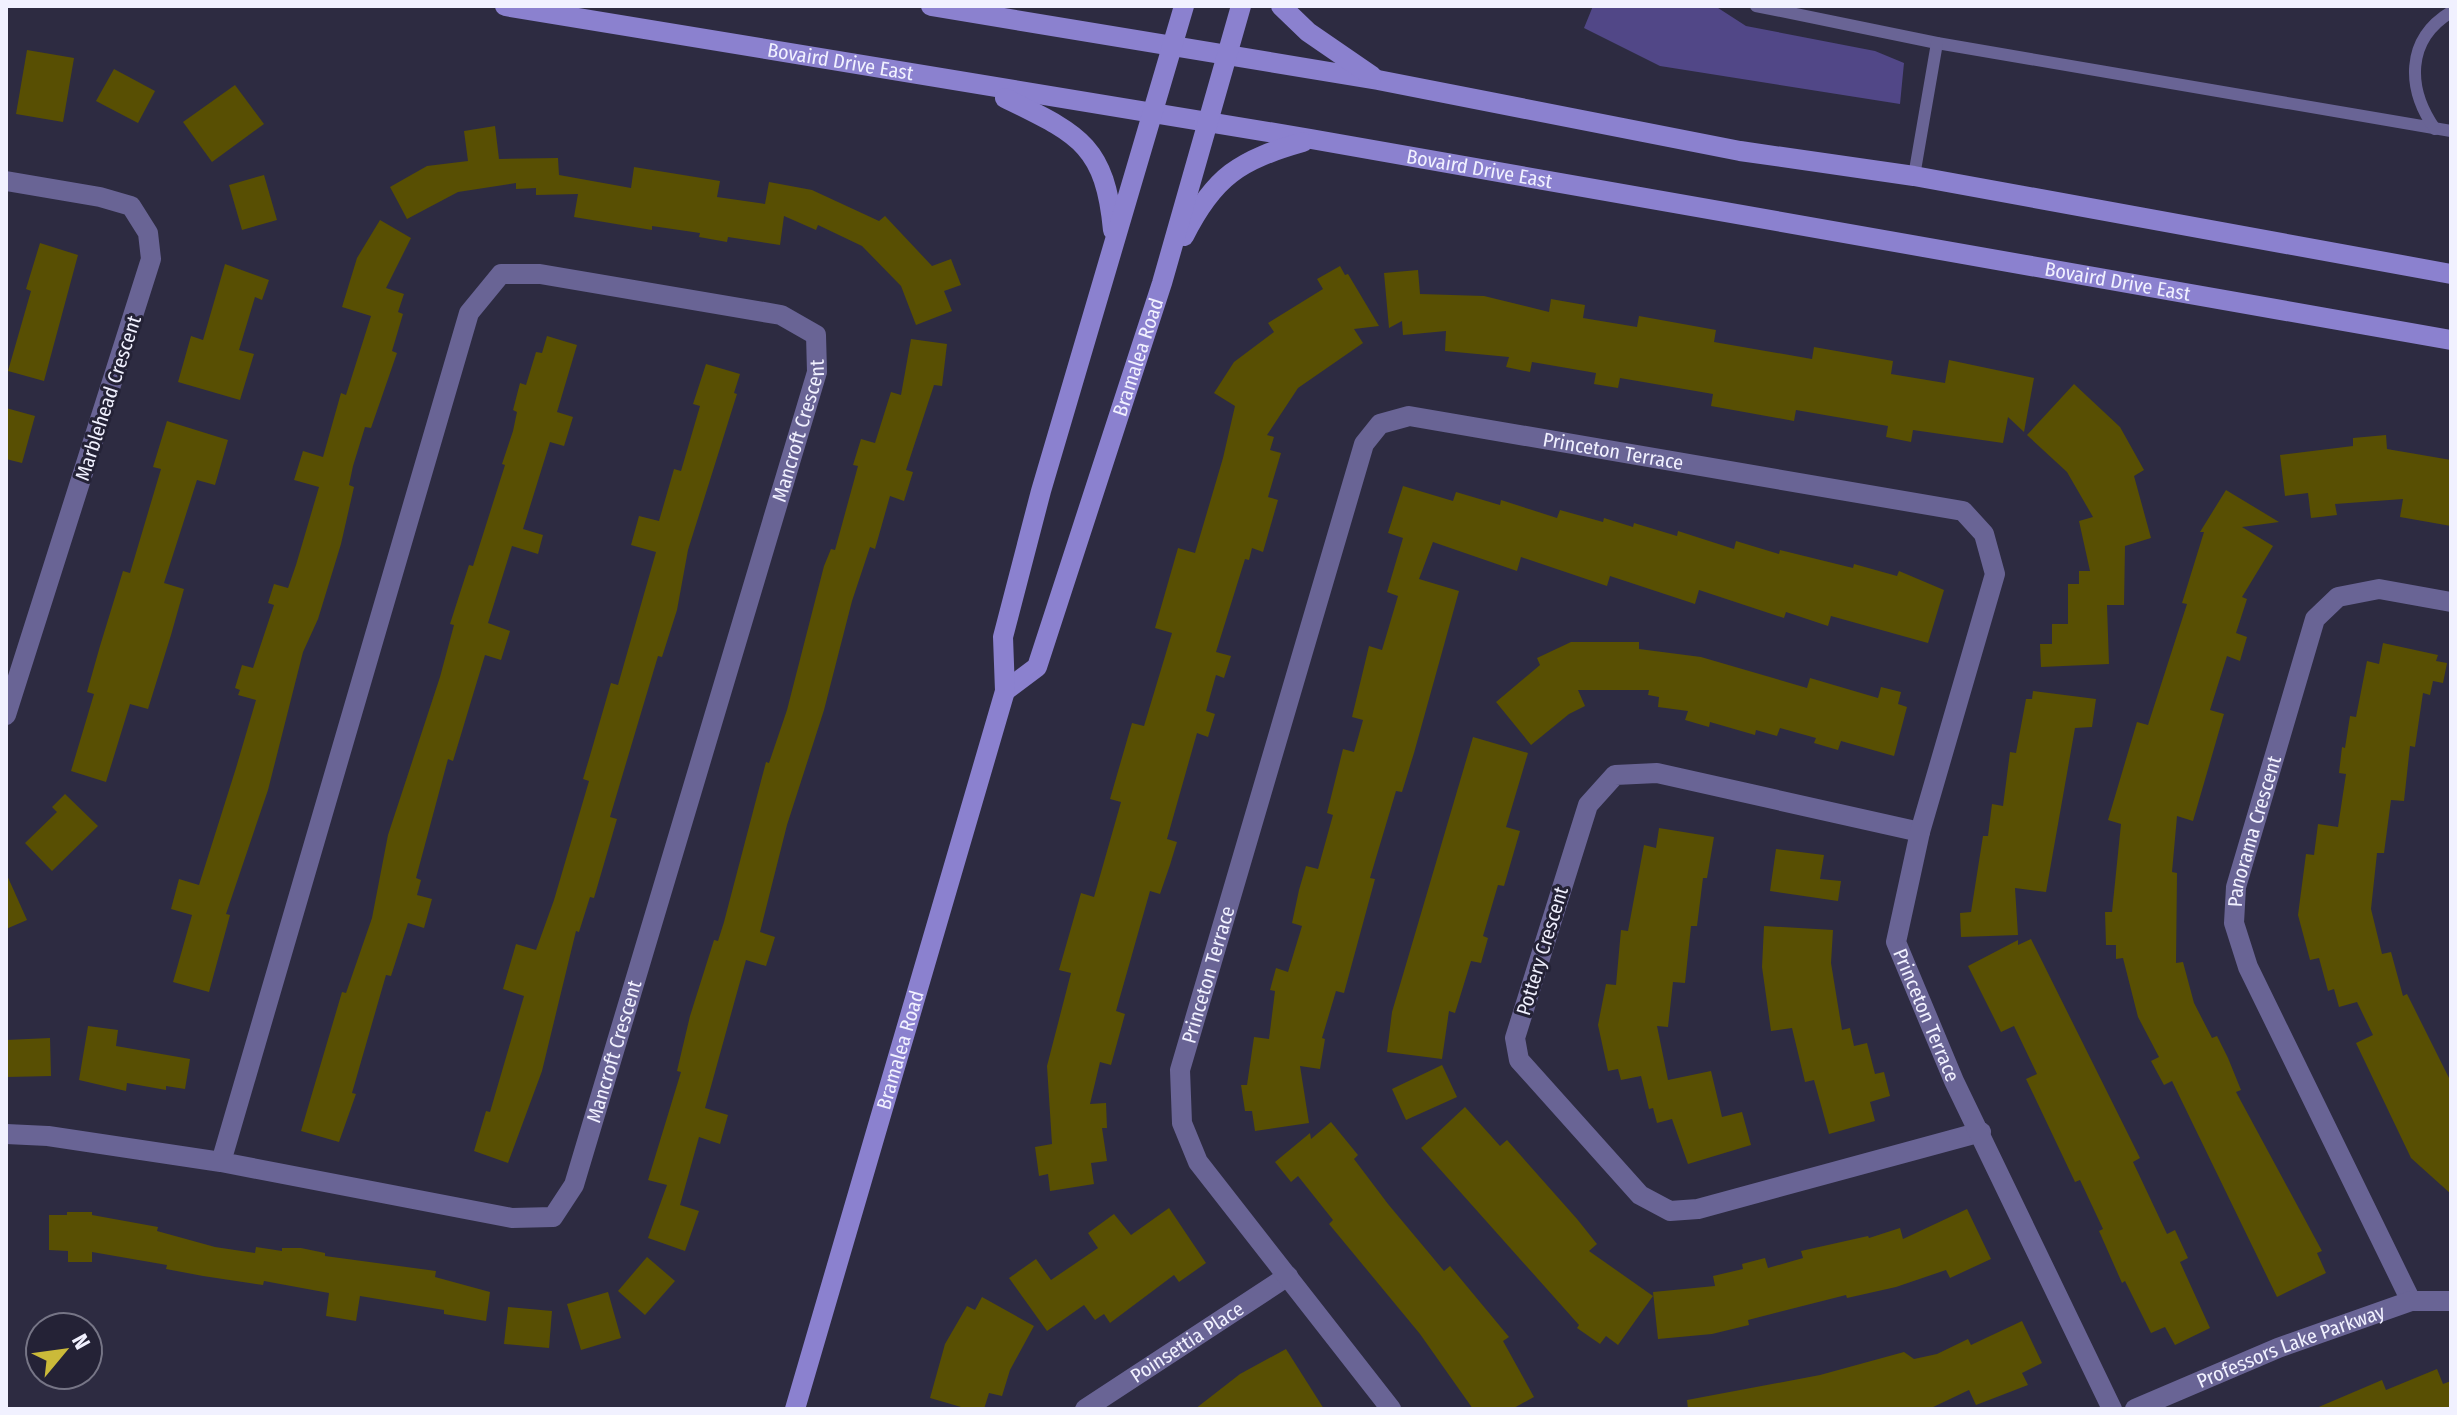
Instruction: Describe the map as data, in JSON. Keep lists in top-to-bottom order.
{
  "streets": {
    "main road": ["Bovaird Drive East", "Bramalea Road"],
    "street": [
      "Marblehead Crescent",
      "Mancroft Crescent",
      "Princeton Terrace",
      "Panorama Crescent",
      "Pottery Crescent",
      "Poinsettia Place",
      "Professors Lake Parkway"
    ]
  },
  "crossings": [
    ["Bovaird Drive East", "Bramalea Road"],
    ["Princeton Terrace", "Pottery Crescent"],
    ["Princeton Terrace", "Poinsettia Place"],
    ["Panorama Crescent", "Professors Lake Parkway"]
  ],
  "north": "top right"
}
